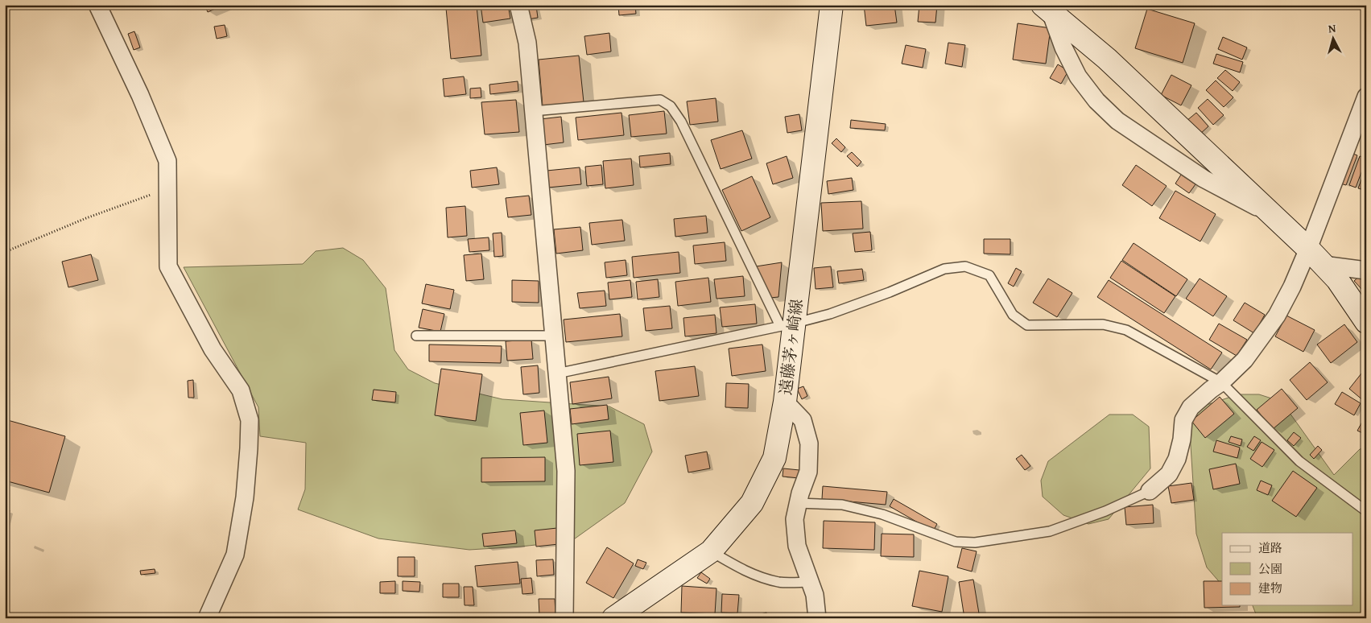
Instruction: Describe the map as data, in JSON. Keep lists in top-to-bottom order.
{
  "streets": {
    "main road": ["遠藤茅ヶ崎線"]
  },
  "legend": ["道路", "公園", "建物"],
  "north": "top"
}
